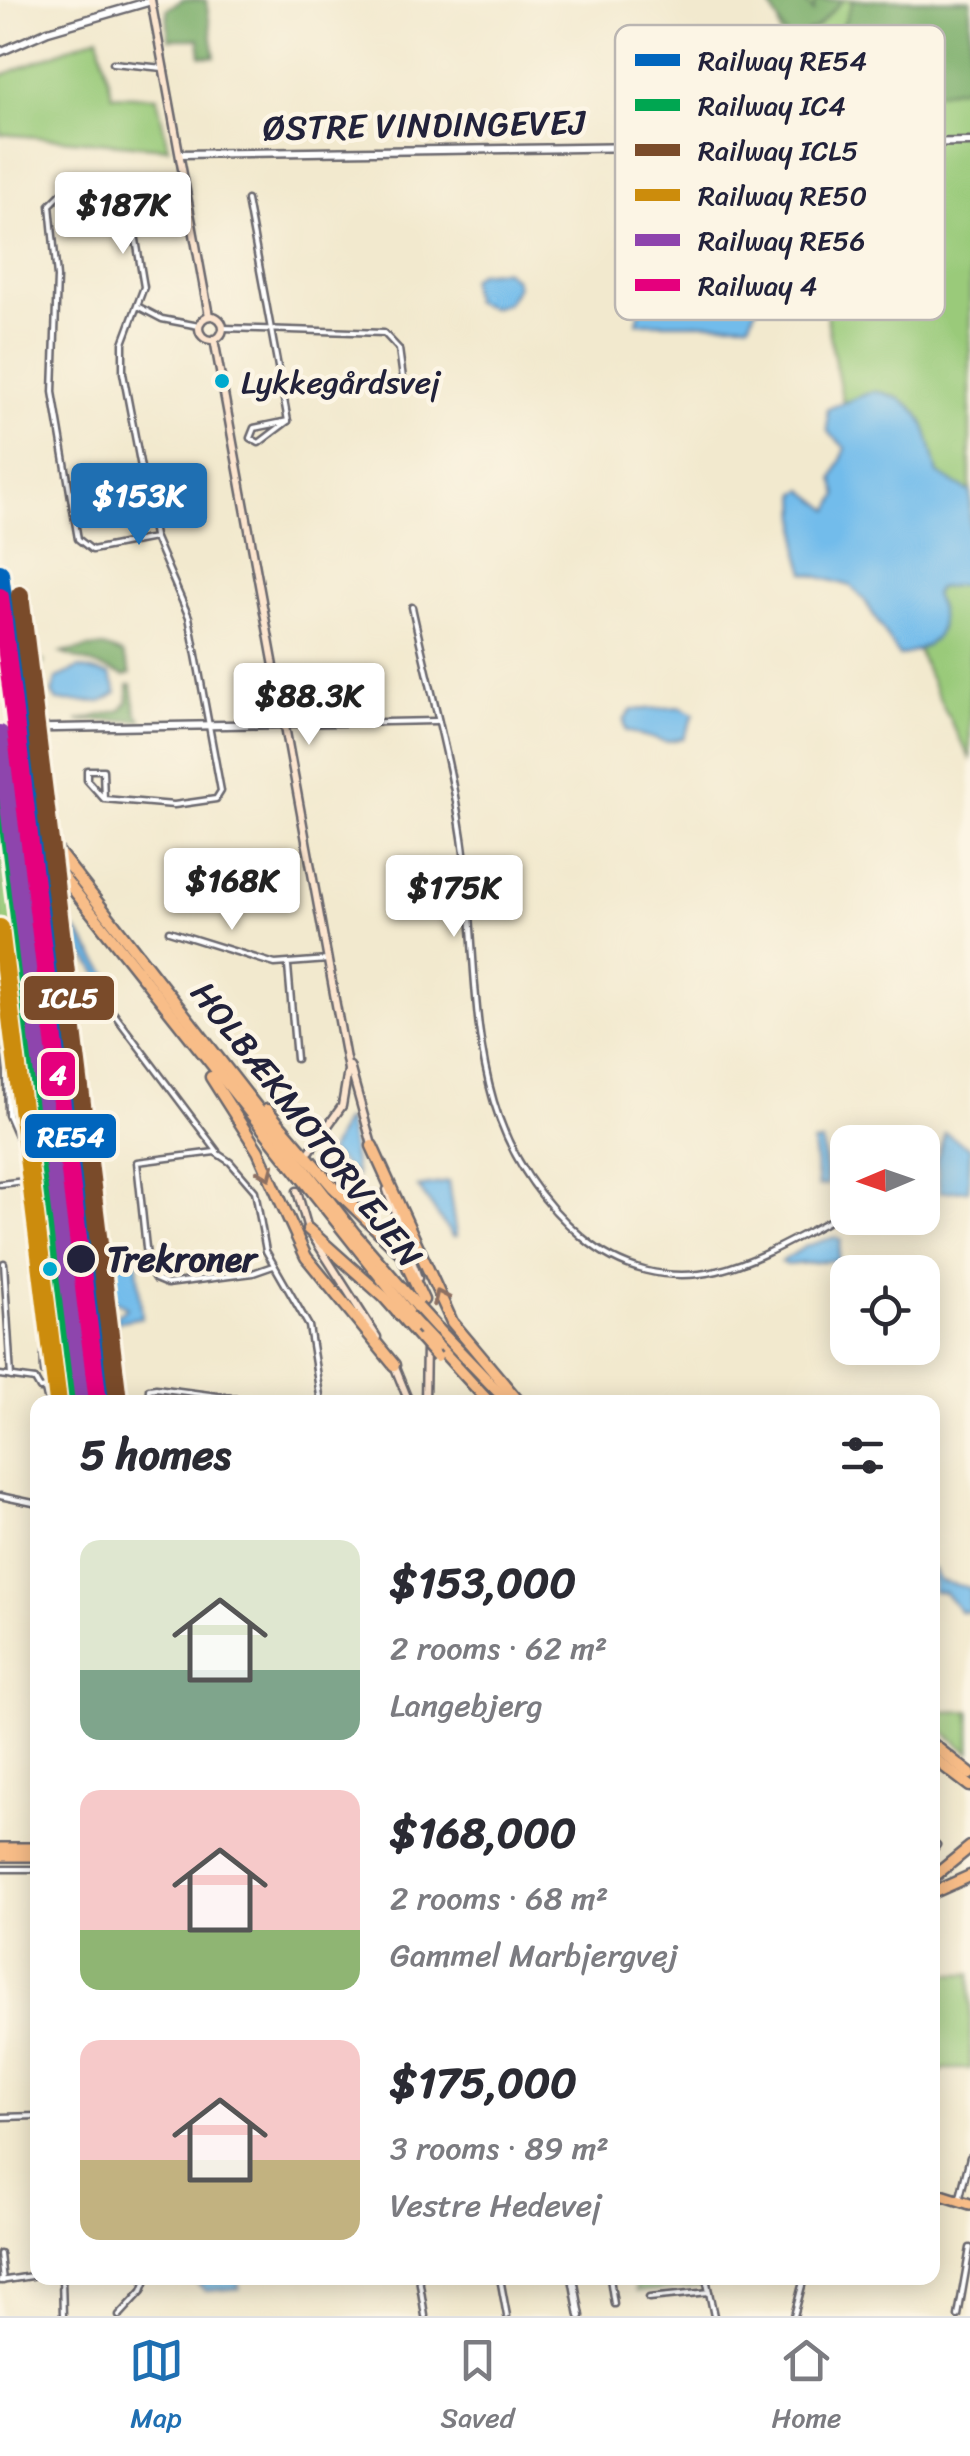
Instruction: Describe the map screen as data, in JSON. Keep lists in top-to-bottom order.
{
  "streets": {
    "highway": ["HOLBÆKMOTORVEJEN"],
    "street": ["ØSTRE VINDINGEVEJ"]
  },
  "places": ["Lykkegårdsvej", "Trekroner"],
  "lines": [
    "rail line RE54",
    "rail line ICL5",
    "rail line 4",
    "rail line RE56",
    "rail line IC4",
    "rail line RE50"
  ],
  "legend": [
    "Railway RE54",
    "Railway IC4",
    "Railway ICL5",
    "Railway RE50",
    "Railway RE56",
    "Railway 4"
  ],
  "north": "left",
  "page": {
    "price": [
      "$187K",
      "$153K",
      "$88.3K",
      "$168K",
      "$175K"
    ],
    "heading": "5 homes",
    "list": [
      {
        "name": "$153,000",
        "note": "2 rooms · 62 m² · Langebjerg"
      },
      {
        "name": "$168,000",
        "note": "2 rooms · 68 m² · Gammel Marbjergvej"
      },
      {
        "name": "$175,000",
        "note": "3 rooms · 89 m² · Vestre Hedevej"
      }
    ],
    "tabs": ["Map", "Saved", "Home"]
  }
}
